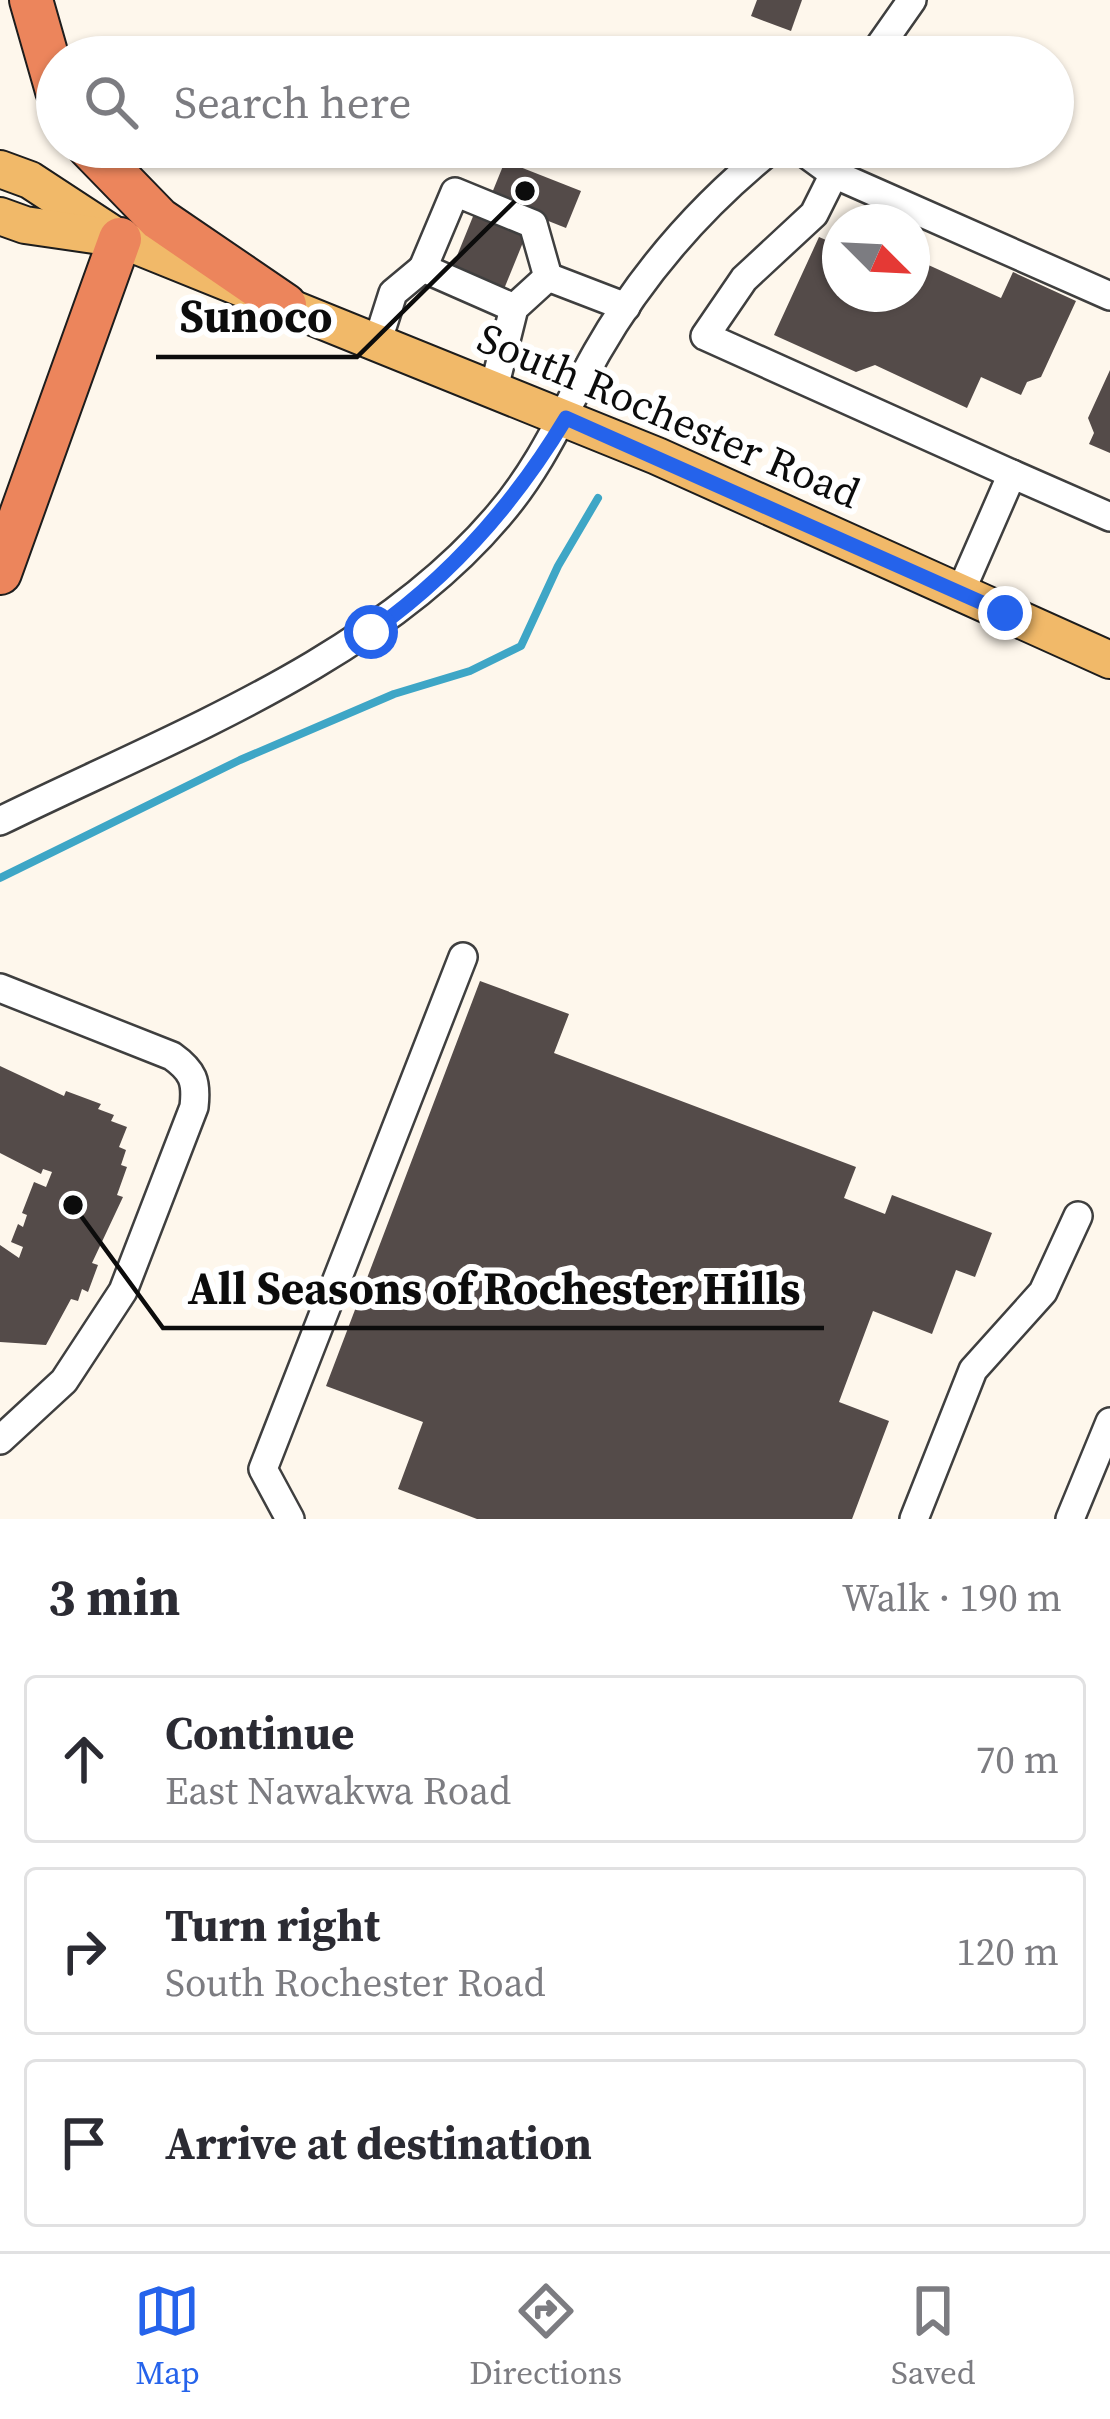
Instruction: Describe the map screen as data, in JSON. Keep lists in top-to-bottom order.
{
  "streets": {
    "main road": ["South Rochester Road"]
  },
  "places": ["Sunoco", "All Seasons of Rochester Hills"],
  "north": "bottom right",
  "page": {
    "search": "Search here",
    "heading": ["3 min", "Walk · 190 m"],
    "list": [
      ["Continue", "East Nawakwa Road", "70 m"],
      ["Turn right", "South Rochester Road", "120 m"],
      "Arrive at destination"
    ],
    "nav": ["Map", "Directions", "Saved"]
  }
}
